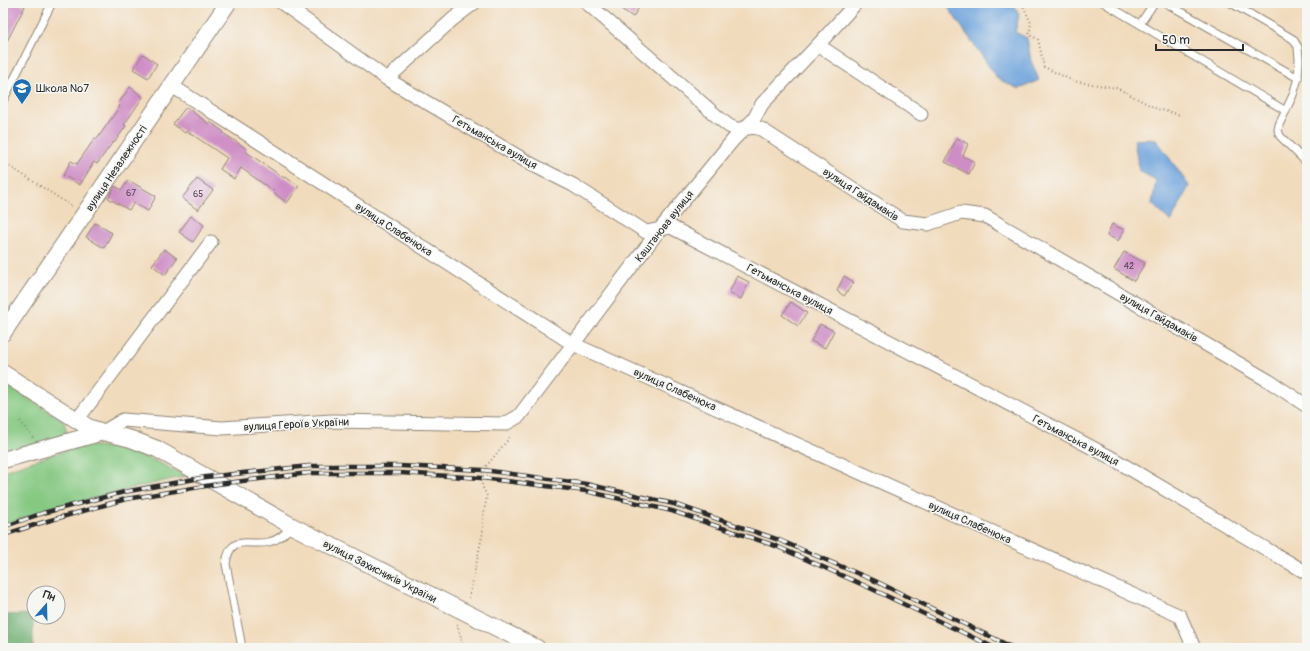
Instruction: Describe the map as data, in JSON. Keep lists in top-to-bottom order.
{
  "streets": {
    "street": [
      "Гетьманська вулиця",
      "вулиця Незалежності",
      "вулиця Гайдамаків",
      "Каштанова вулиця",
      "вулиця Слабенюка",
      "вулиця Героїв України",
      "вулиця Захисників України"
    ]
  },
  "crossings": [
    ["Гетьманська вулиця", "Каштанова вулиця"],
    ["вулиця Незалежності", "вулиця Слабенюка"],
    ["вулиця Гайдамаків", "Каштанова вулиця"],
    ["Каштанова вулиця", "вулиця Слабенюка"],
    ["Каштанова вулиця", "вулиця Героїв України"],
    ["вулиця Героїв України", "вулиця Захисників України"]
  ],
  "places": {
    "school or university": ["Школа №7"]
  },
  "house_numbers": ["67", "65", "42"],
  "scale_bar": "50 m",
  "north": "top"
}
